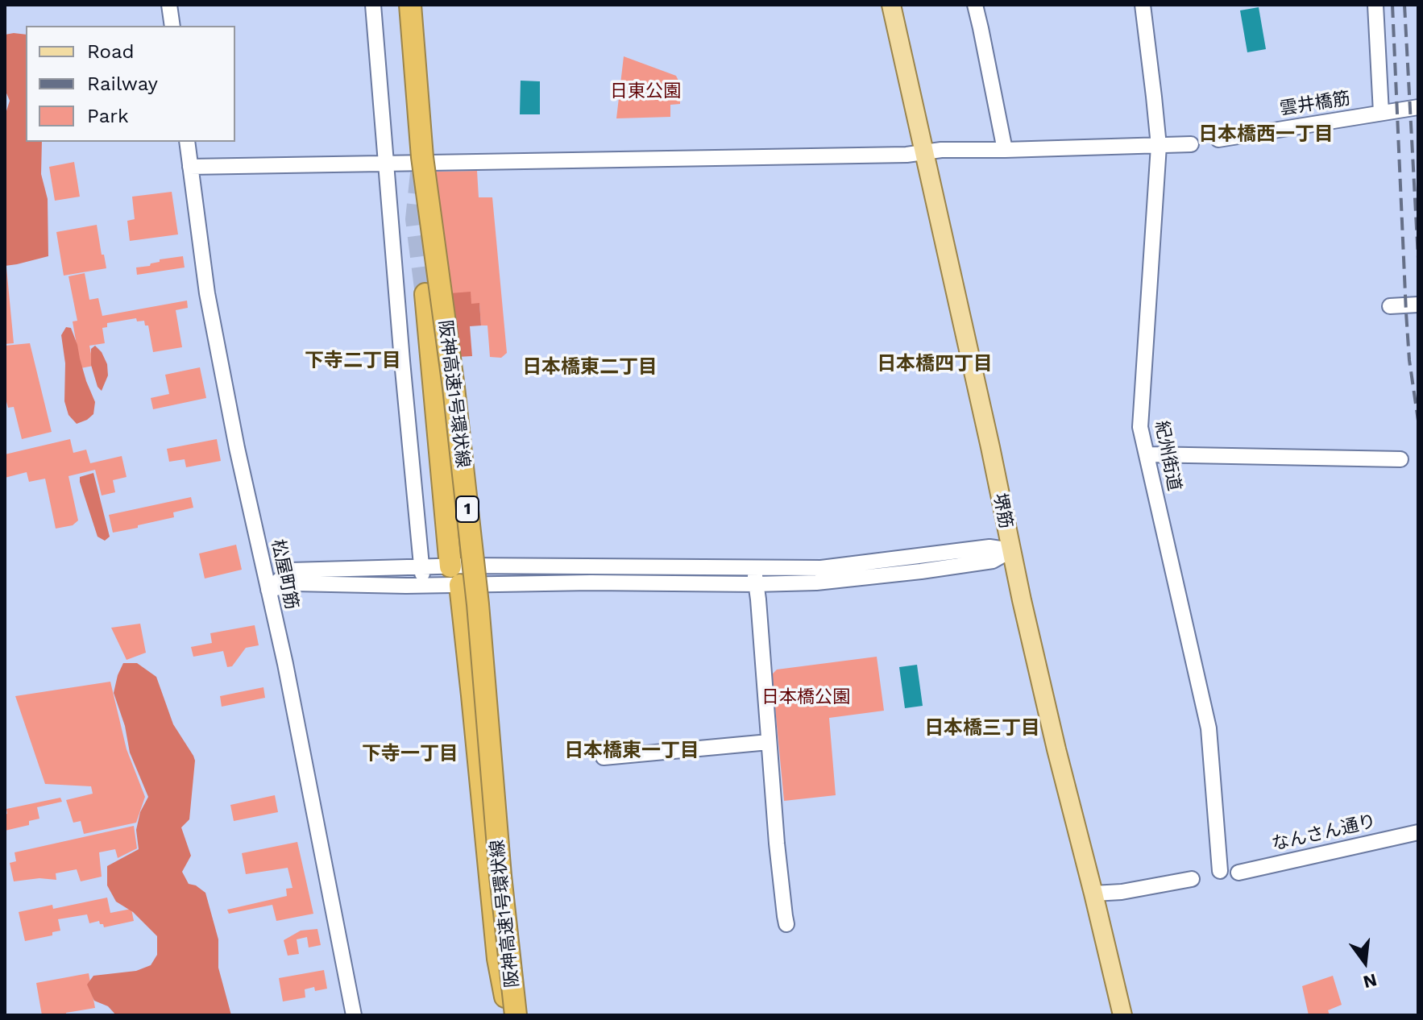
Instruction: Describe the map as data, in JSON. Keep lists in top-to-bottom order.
{
  "streets": {
    "highway": ["阪神高速1号環状線", "1"],
    "main road": ["堺筋"],
    "street": [
      "雲井橋筋",
      "紀州街道",
      "松屋町筋",
      "なんさん通り"
    ]
  },
  "districts": [
    "日本橋西一丁目",
    "下寺二丁目",
    "日本橋四丁目",
    "日本橋東二丁目",
    "日本橋三丁目",
    "日本橋東一丁目",
    "下寺一丁目"
  ],
  "parks": ["日東公園", "日本橋公園"],
  "legend": ["Road", "Railway", "Park"],
  "north": "bottom"
}
